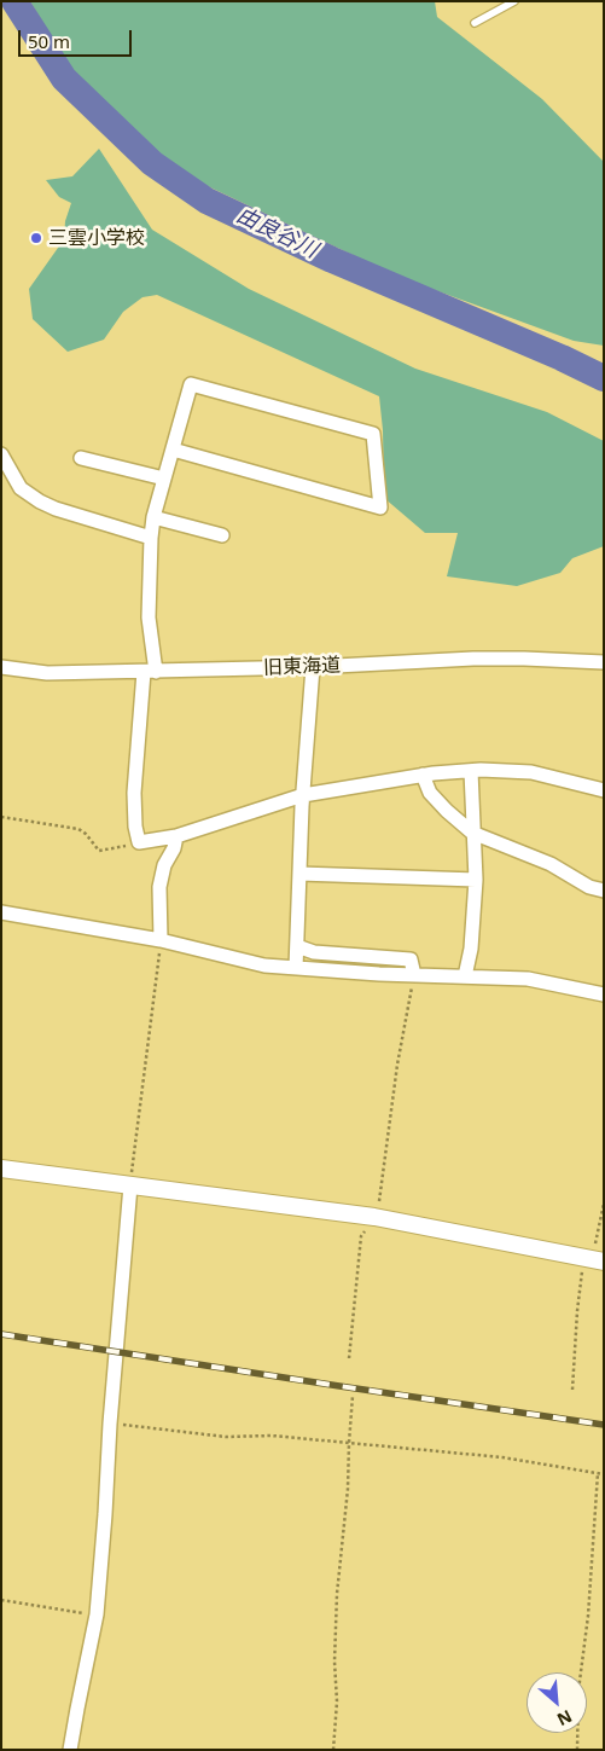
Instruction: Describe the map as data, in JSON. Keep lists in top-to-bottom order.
{
  "streets": {
    "street": ["旧東海道"]
  },
  "water": ["由良谷川"],
  "places": ["三雲小学校"],
  "scale_bar": "50 m",
  "north": "bottom right"
}
